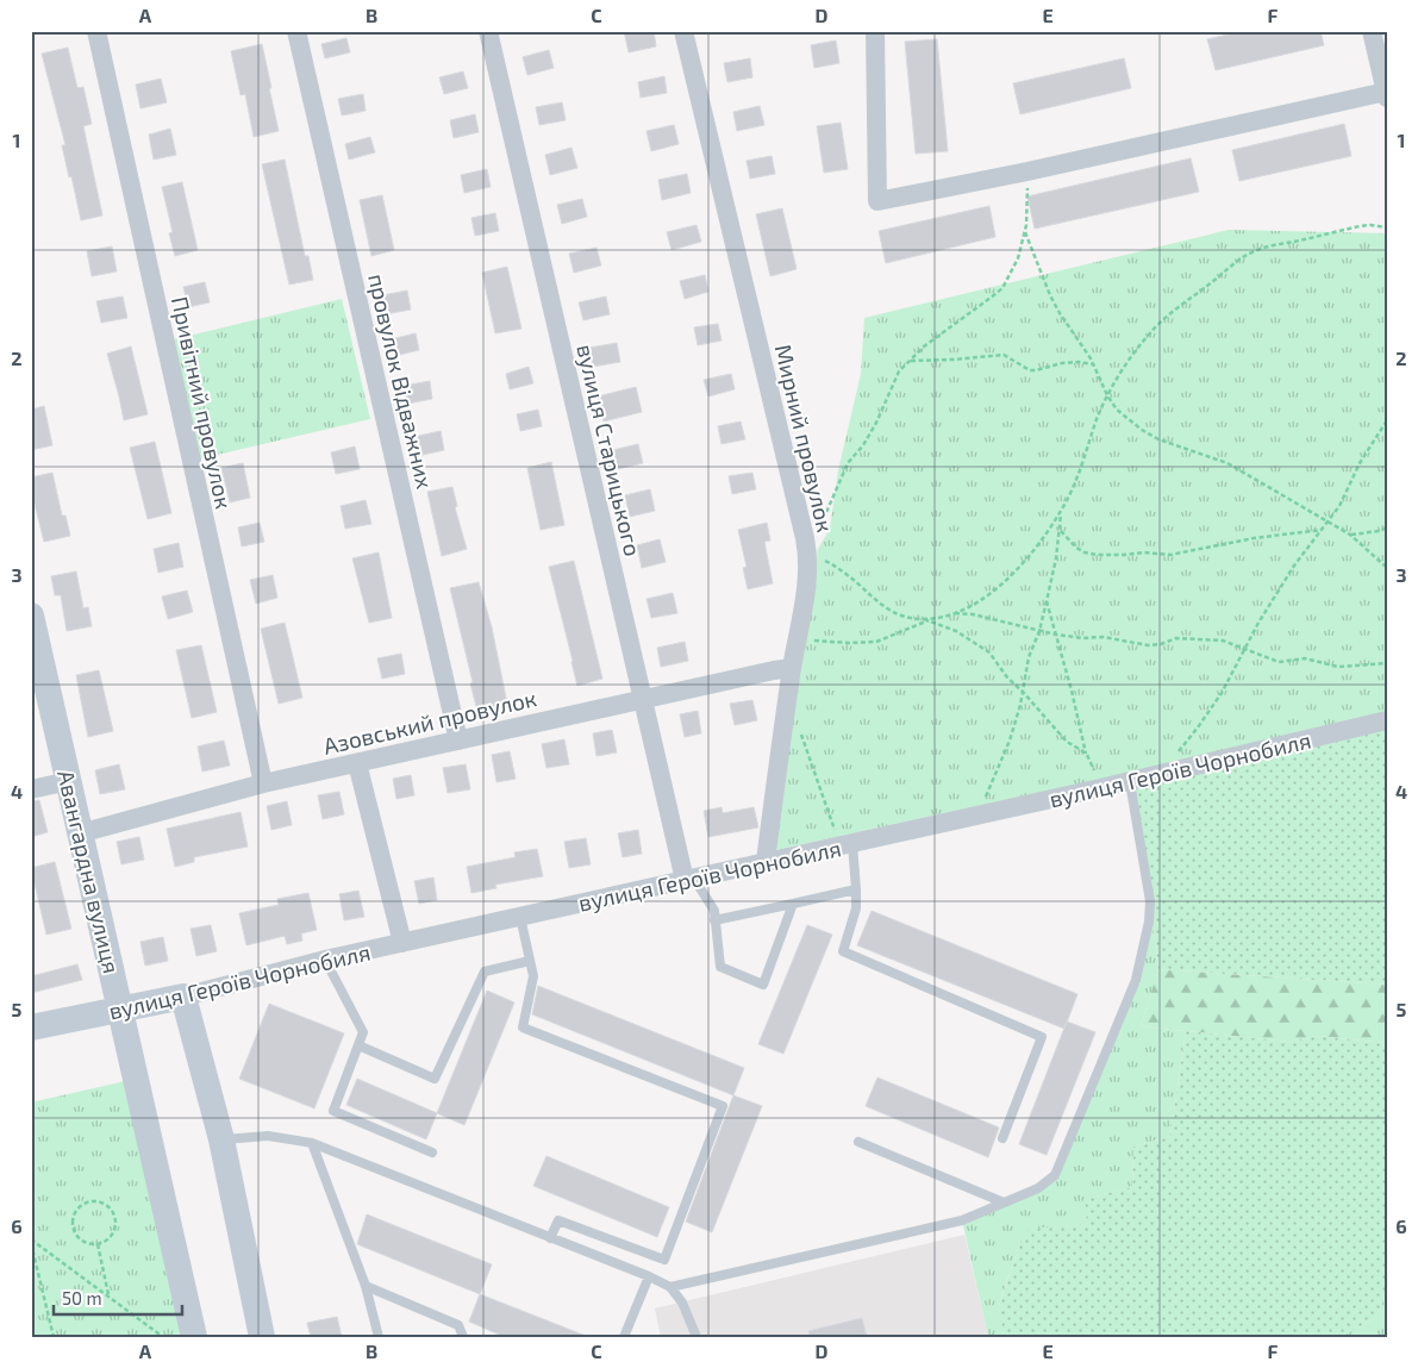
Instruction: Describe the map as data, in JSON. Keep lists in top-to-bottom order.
{
  "streets": {
    "street": [
      "провулок Відважних",
      "Привітний провулок",
      "Мирний провулок",
      "вулиця Старицького",
      "Азовський провулок",
      "вулиця Героїв Чорнобиля",
      "Авангардна вулиця"
    ]
  },
  "crossings": [
    ["провулок Відважних", "Азовський провулок"],
    ["Привітний провулок", "Азовський провулок"],
    ["Мирний провулок", "Азовський провулок"],
    ["Мирний провулок", "вулиця Героїв Чорнобиля"],
    ["вулиця Старицького", "Азовський провулок"],
    ["вулиця Старицького", "вулиця Героїв Чорнобиля"],
    ["Азовський провулок", "Авангардна вулиця"],
    ["вулиця Героїв Чорнобиля", "Авангардна вулиця"]
  ],
  "scale_bar": "50 m",
  "grid": {
    "columns": [
      "A",
      "B",
      "C",
      "D",
      "E",
      "F"
    ],
    "rows": [
      "1",
      "2",
      "3",
      "4",
      "5",
      "6"
    ]
  }
}
